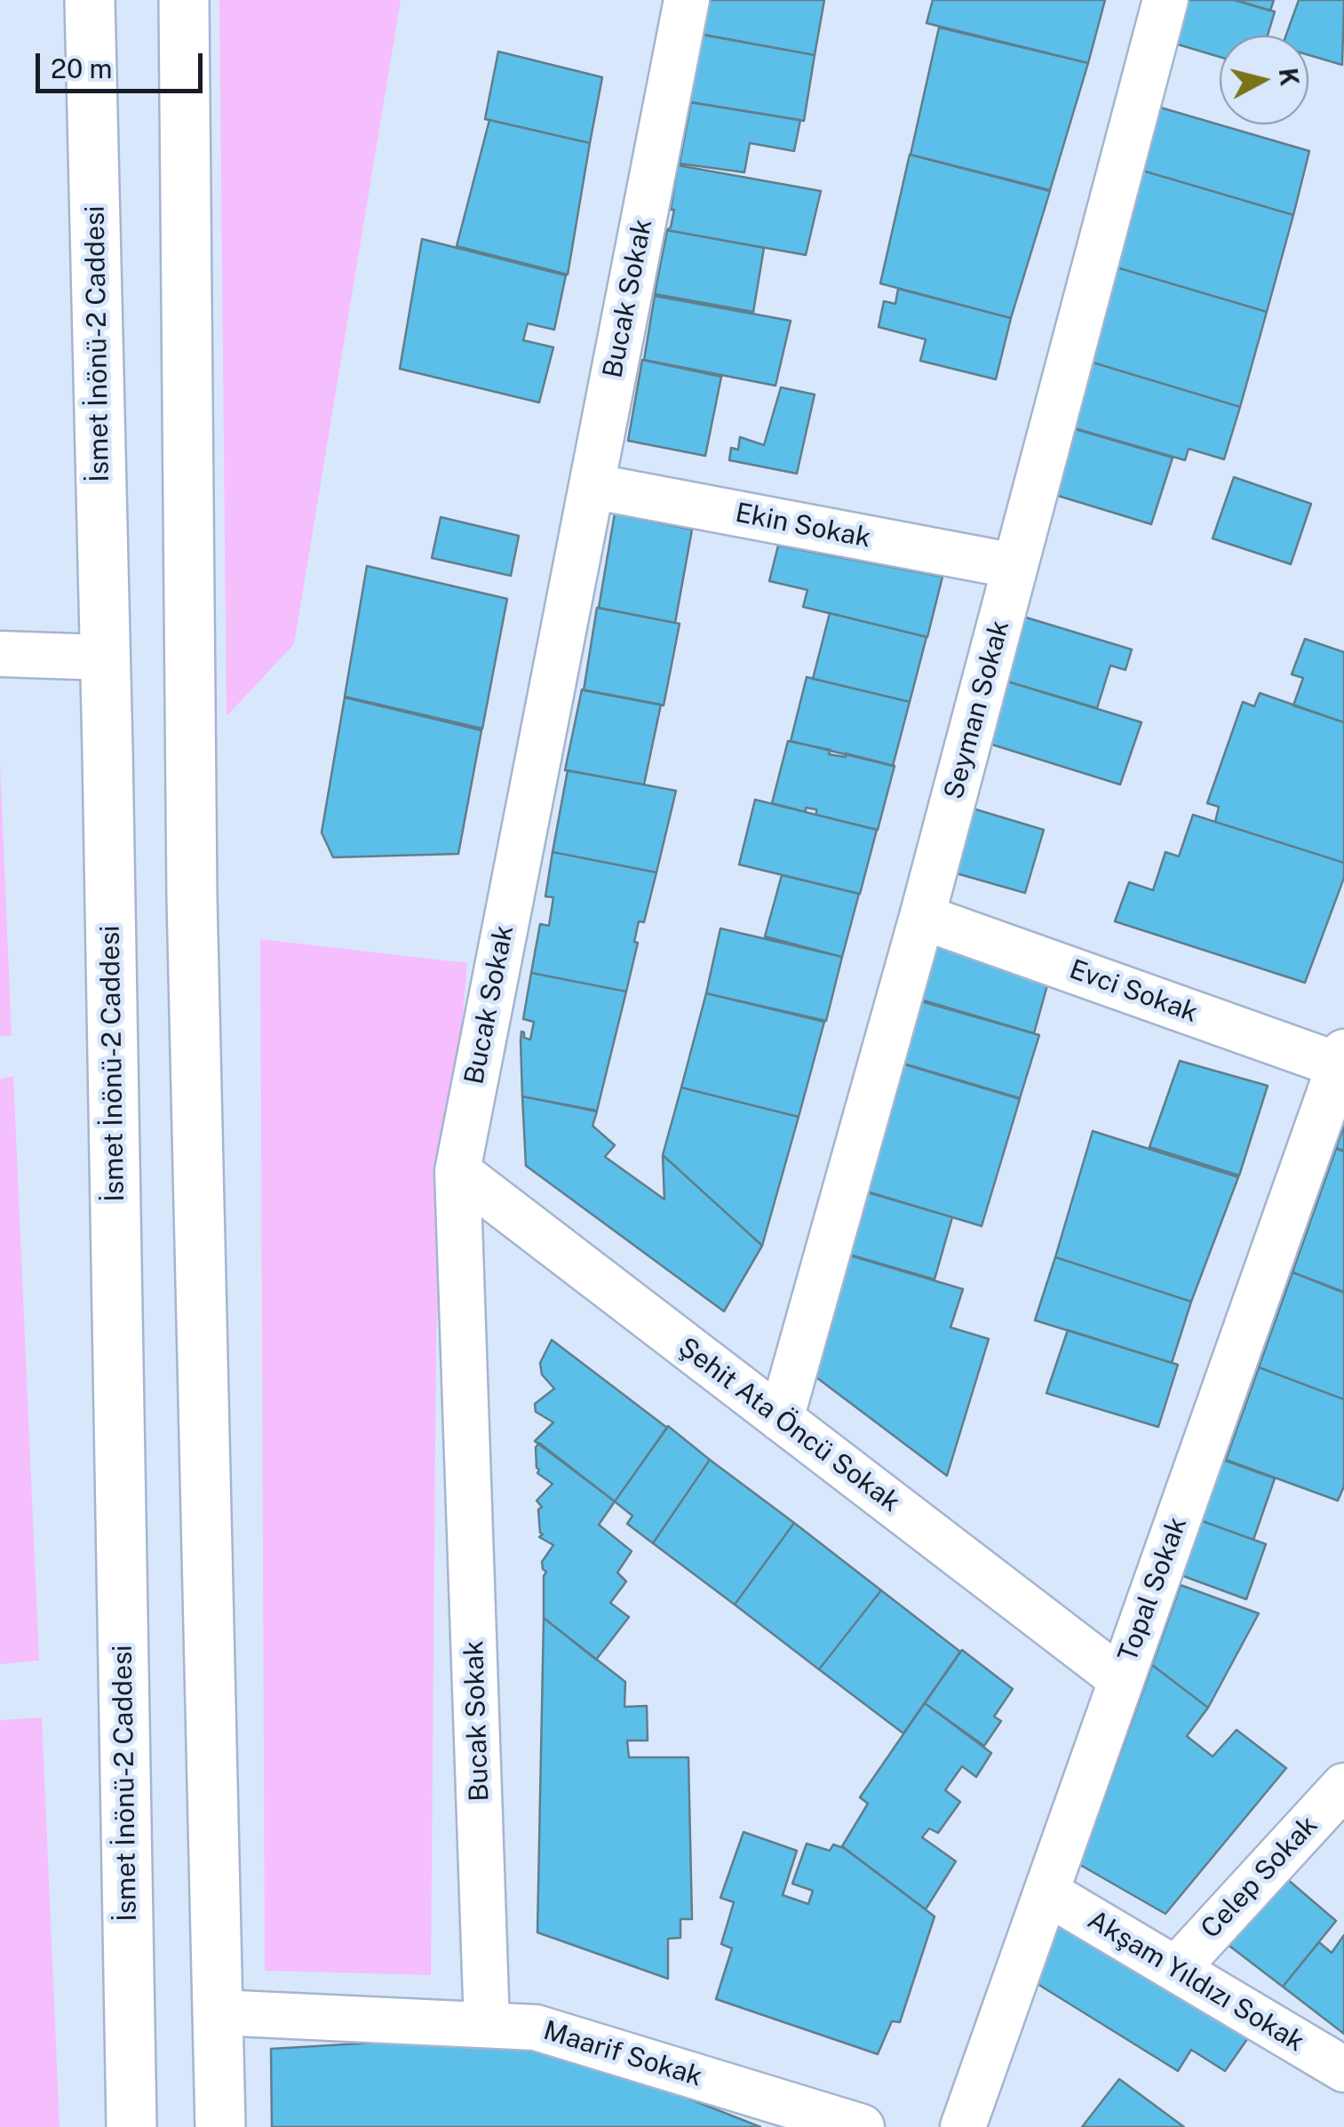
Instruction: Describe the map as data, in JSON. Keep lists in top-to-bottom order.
{
  "streets": {
    "main road": ["İsmet İnönü-2 Caddesi"],
    "street": [
      "Bucak Sokak",
      "Ekin Sokak",
      "Seyman Sokak",
      "Evci Sokak",
      "Şehit Ata Öncü Sokak",
      "Topal Sokak",
      "Celep Sokak",
      "Akşam Yıldızı Sokak",
      "Maarif Sokak"
    ]
  },
  "crossings": [
    ["Bucak Sokak", "Ekin Sokak"],
    ["Bucak Sokak", "Şehit Ata Öncü Sokak"],
    ["Bucak Sokak", "Maarif Sokak"],
    ["Ekin Sokak", "Seyman Sokak"],
    ["Seyman Sokak", "Evci Sokak"],
    ["Seyman Sokak", "Şehit Ata Öncü Sokak"],
    ["Evci Sokak", "Topal Sokak"],
    ["Şehit Ata Öncü Sokak", "Topal Sokak"],
    ["Topal Sokak", "Akşam Yıldızı Sokak"],
    ["Celep Sokak", "Akşam Yıldızı Sokak"]
  ],
  "scale_bar": "20 m",
  "north": "right"
}
